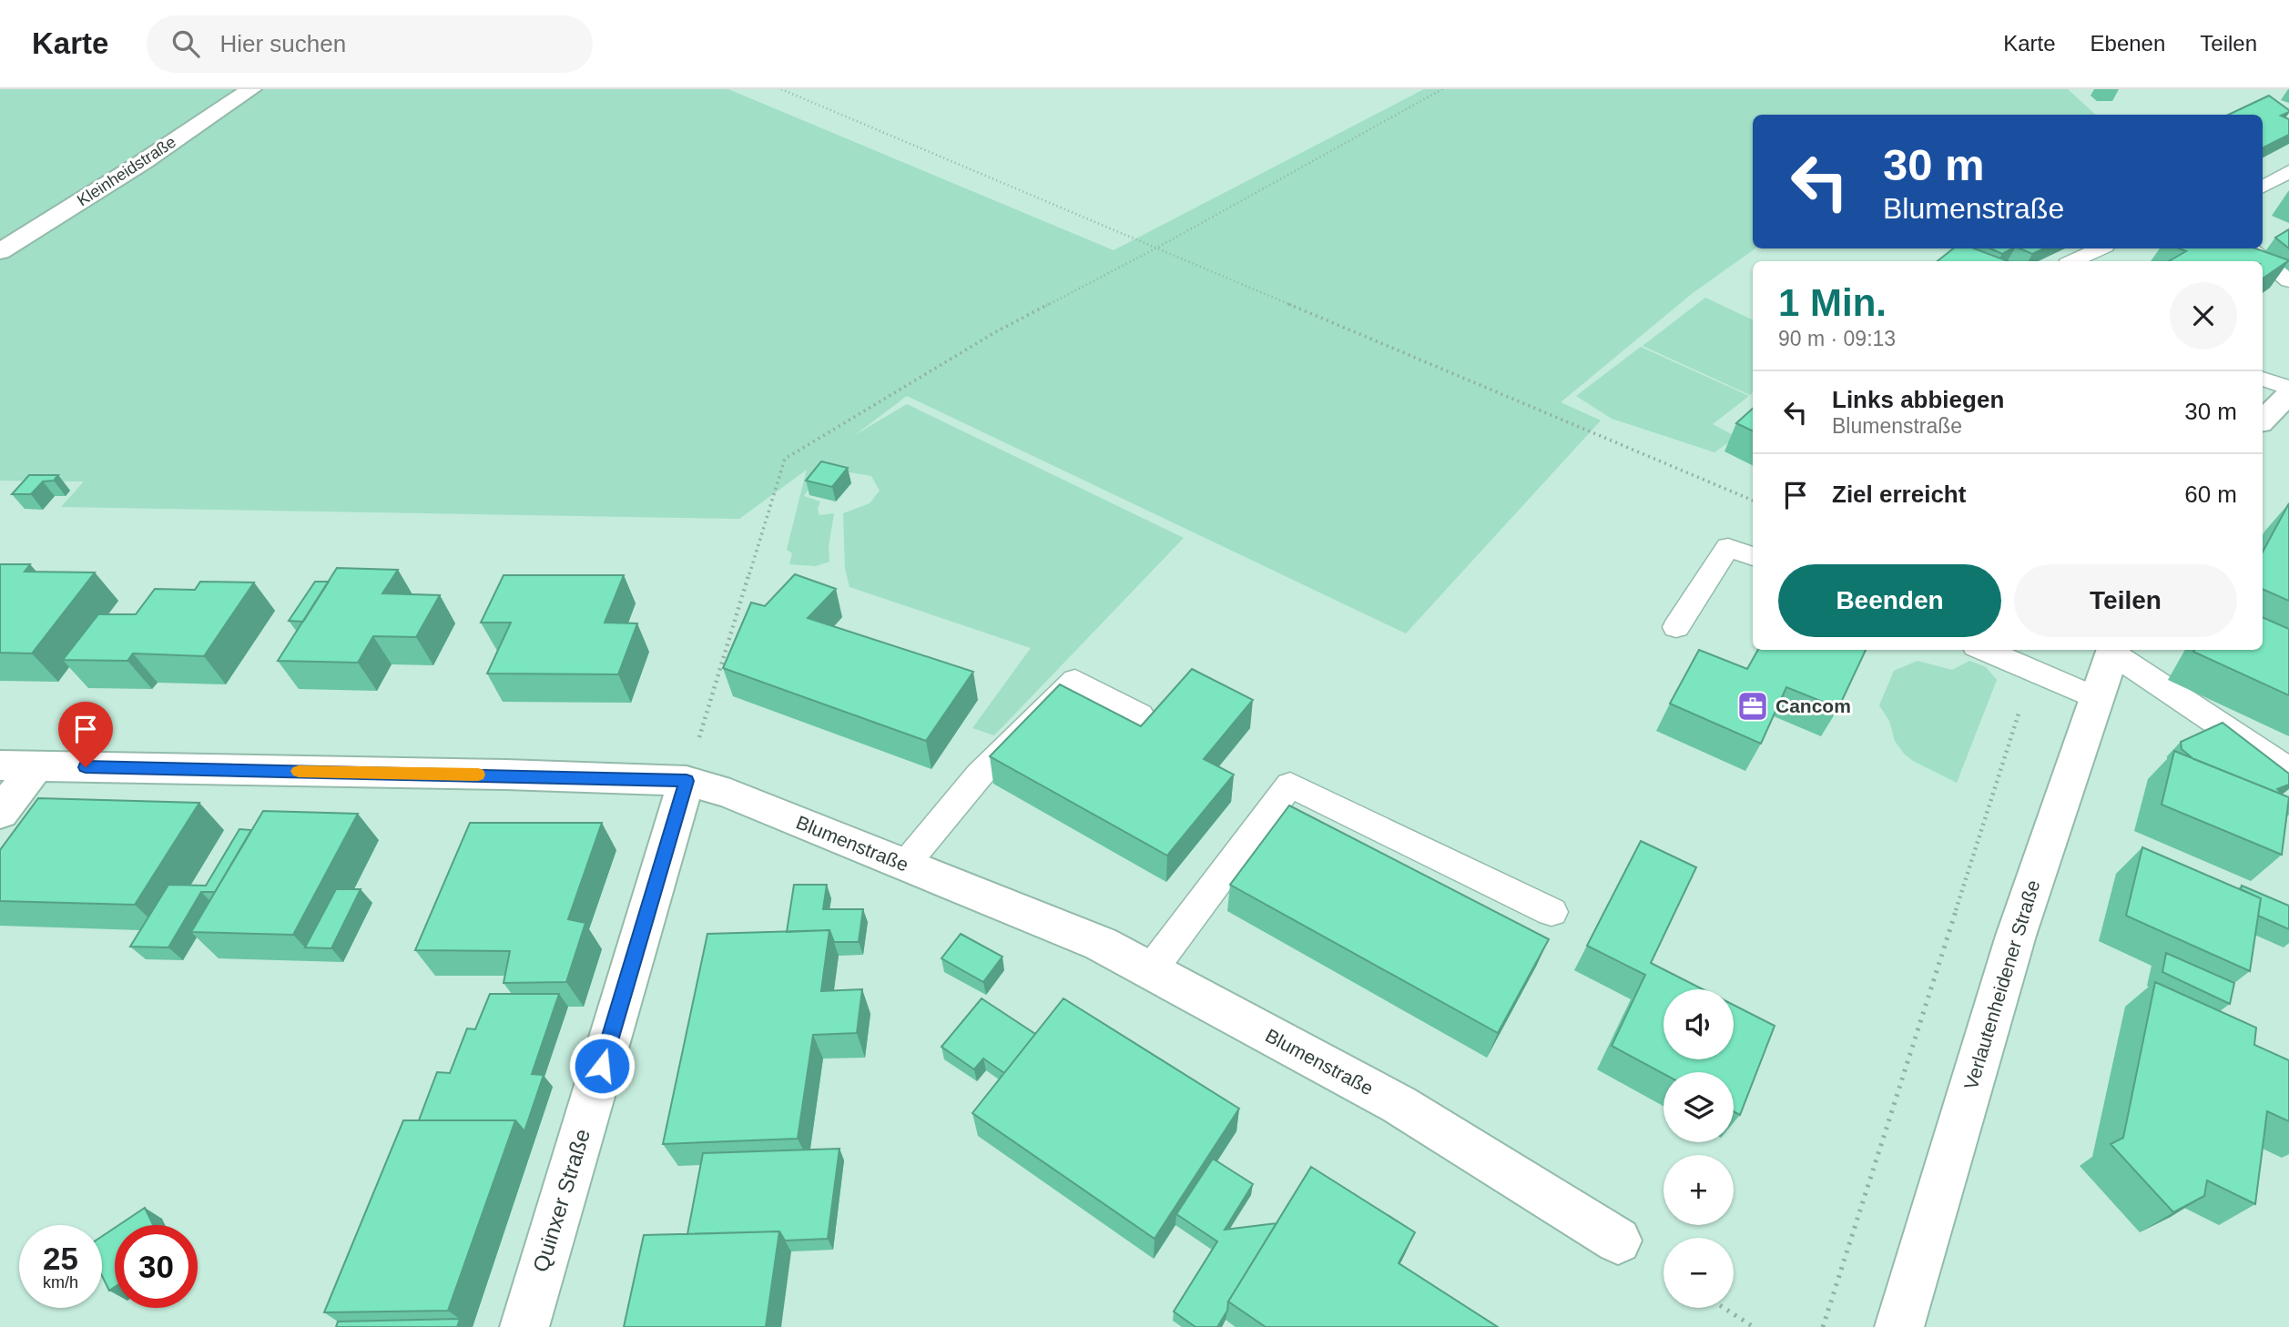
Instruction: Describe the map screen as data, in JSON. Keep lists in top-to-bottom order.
{
  "streets": {
    "street": [
      "Kleinheidstraße",
      "Blumenstraße",
      "Verlautenheidener Straße",
      "Quinxer Straße"
    ]
  },
  "crossings": [
    ["Blumenstraße", "Quinxer Straße"]
  ],
  "places": {
    "office": ["Cancom"]
  },
  "page": {
    "header": "Karte",
    "search": "Hier suchen",
    "nav": ["Karte", "Ebenen", "Teilen"],
    "turn": ["30 m", "Blumenstraße"],
    "heading": ["1 Min.", "90 m · 09:13"],
    "list": [
      {
        "name": "Links abbiegen",
        "note": "Blumenstraße",
        "value": "30 m"
      },
      {
        "name": "Ziel erreicht",
        "value": "60 m"
      }
    ],
    "buttons": ["Beenden", "Teilen"],
    "map_buttons": ["+", "−"],
    "speed": "25 km/h",
    "limit": "30"
  }
}
